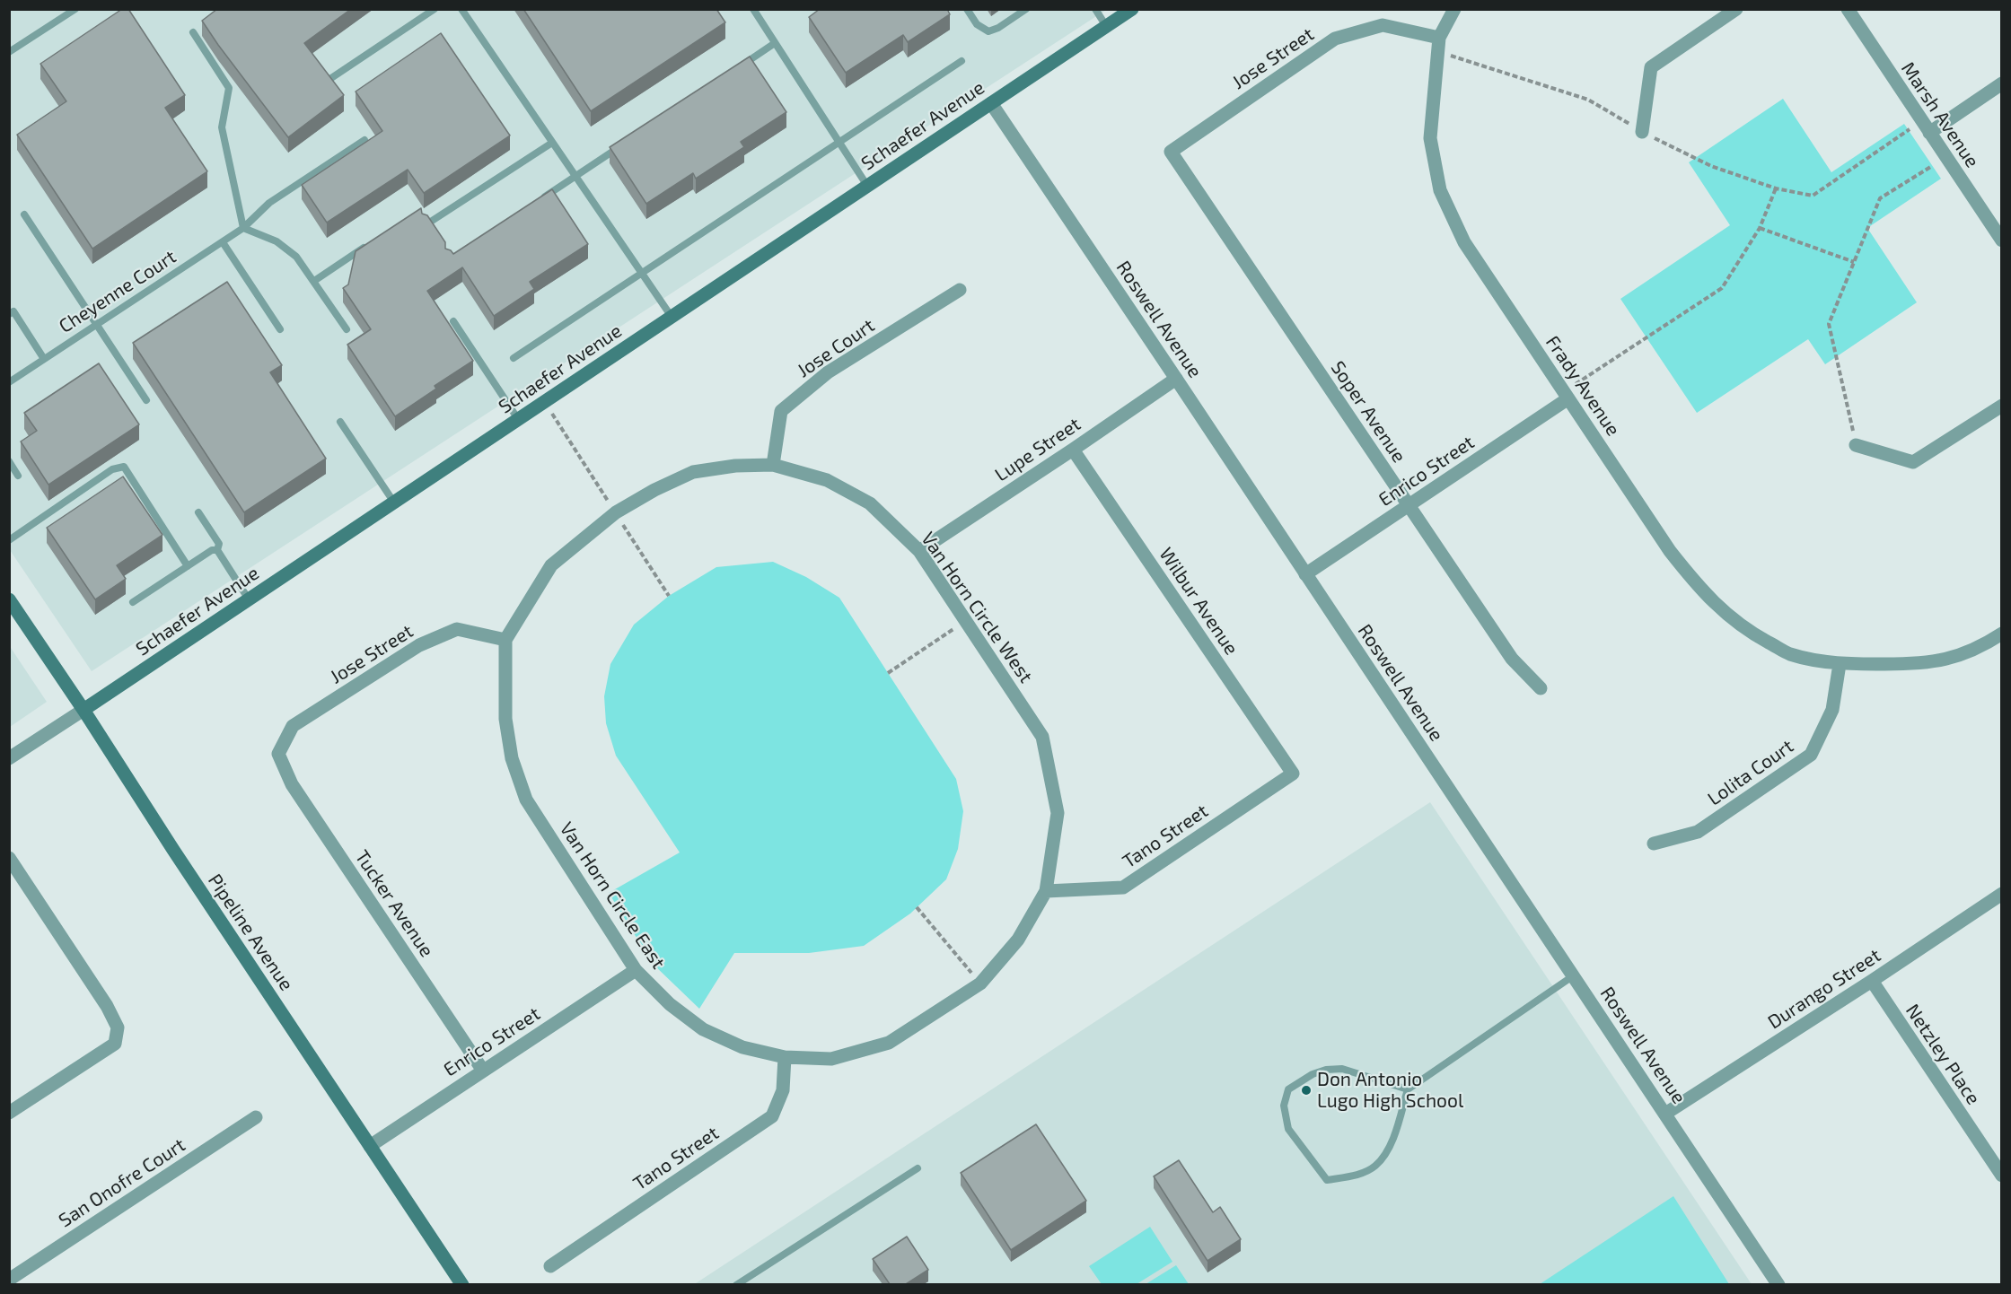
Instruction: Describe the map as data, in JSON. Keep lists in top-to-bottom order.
{
  "streets": {
    "main road": ["Schaefer Avenue", "Pipeline Avenue"],
    "street": [
      "Jose Street",
      "Marsh Avenue",
      "Roswell Avenue",
      "Jose Court",
      "Frady Avenue",
      "Soper Avenue",
      "Lupe Street",
      "Enrico Street",
      "Wilbur Avenue",
      "Van Horn Circle West",
      "Lolita Court",
      "Tano Street",
      "Van Horn Circle East",
      "Tucker Avenue",
      "Durango Street",
      "Netzley Place",
      "San Onofre Court"
    ],
    "lane": ["Cheyenne Court"]
  },
  "crossings": [
    ["Jose Street", "Frady Avenue"],
    ["Jose Street", "Soper Avenue"],
    ["Jose Street", "Van Horn Circle West"],
    ["Jose Street", "Van Horn Circle East"],
    ["Jose Street", "Tucker Avenue"],
    ["Schaefer Avenue", "Roswell Avenue"],
    ["Schaefer Avenue", "Pipeline Avenue"],
    ["Roswell Avenue", "Lupe Street"],
    ["Roswell Avenue", "Enrico Street"],
    ["Roswell Avenue", "Durango Street"],
    ["Jose Court", "Van Horn Circle West"],
    ["Frady Avenue", "Enrico Street"],
    ["Frady Avenue", "Lolita Court"],
    ["Soper Avenue", "Enrico Street"],
    ["Lupe Street", "Wilbur Avenue"],
    ["Lupe Street", "Van Horn Circle West"],
    ["Enrico Street", "Van Horn Circle East"],
    ["Enrico Street", "Tucker Avenue"],
    ["Enrico Street", "Pipeline Avenue"],
    ["Wilbur Avenue", "Tano Street"],
    ["Van Horn Circle West", "Tano Street"],
    ["Van Horn Circle West", "Van Horn Circle East"],
    ["Tano Street", "Van Horn Circle East"],
    ["Durango Street", "Netzley Place"]
  ],
  "places": ["Don Antonio Lugo High School"]
}
